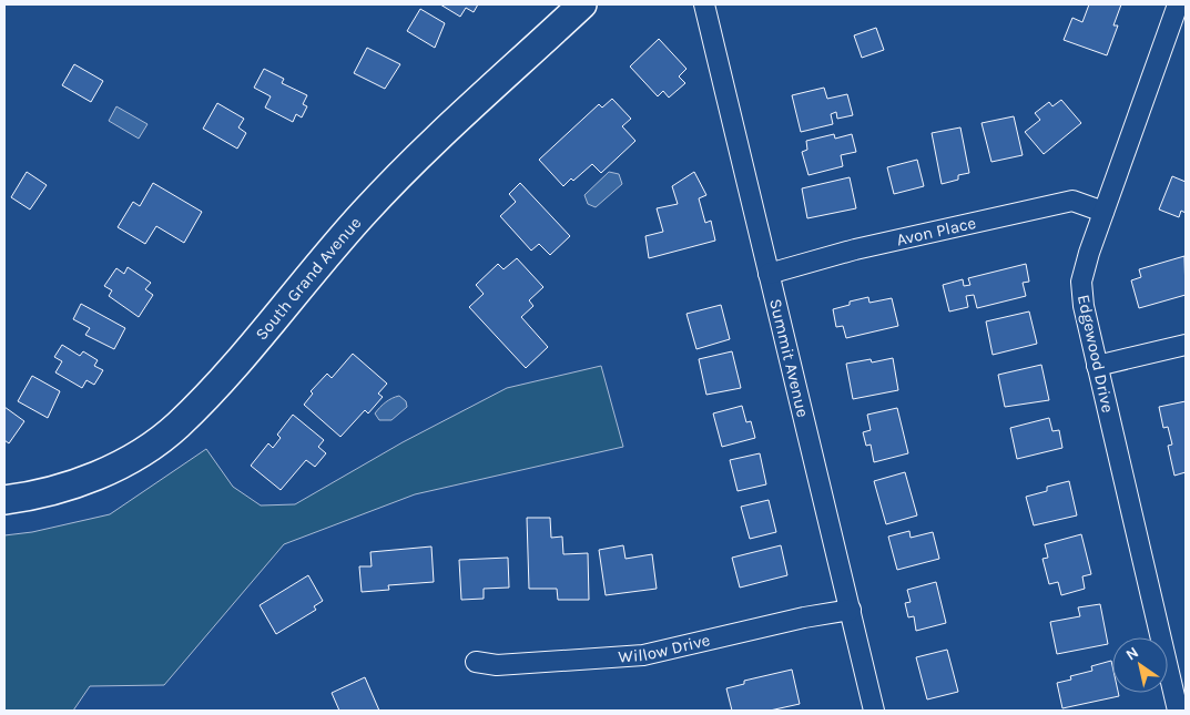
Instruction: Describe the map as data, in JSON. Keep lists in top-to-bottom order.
{
  "streets": {
    "main road": ["South Grand Avenue"],
    "street": [
      "Avon Place",
      "Edgewood Drive",
      "Summit Avenue",
      "Willow Drive"
    ]
  },
  "crossings": [
    ["Avon Place", "Edgewood Drive"],
    ["Avon Place", "Summit Avenue"],
    ["Summit Avenue", "Willow Drive"]
  ],
  "north": "top left"
}
